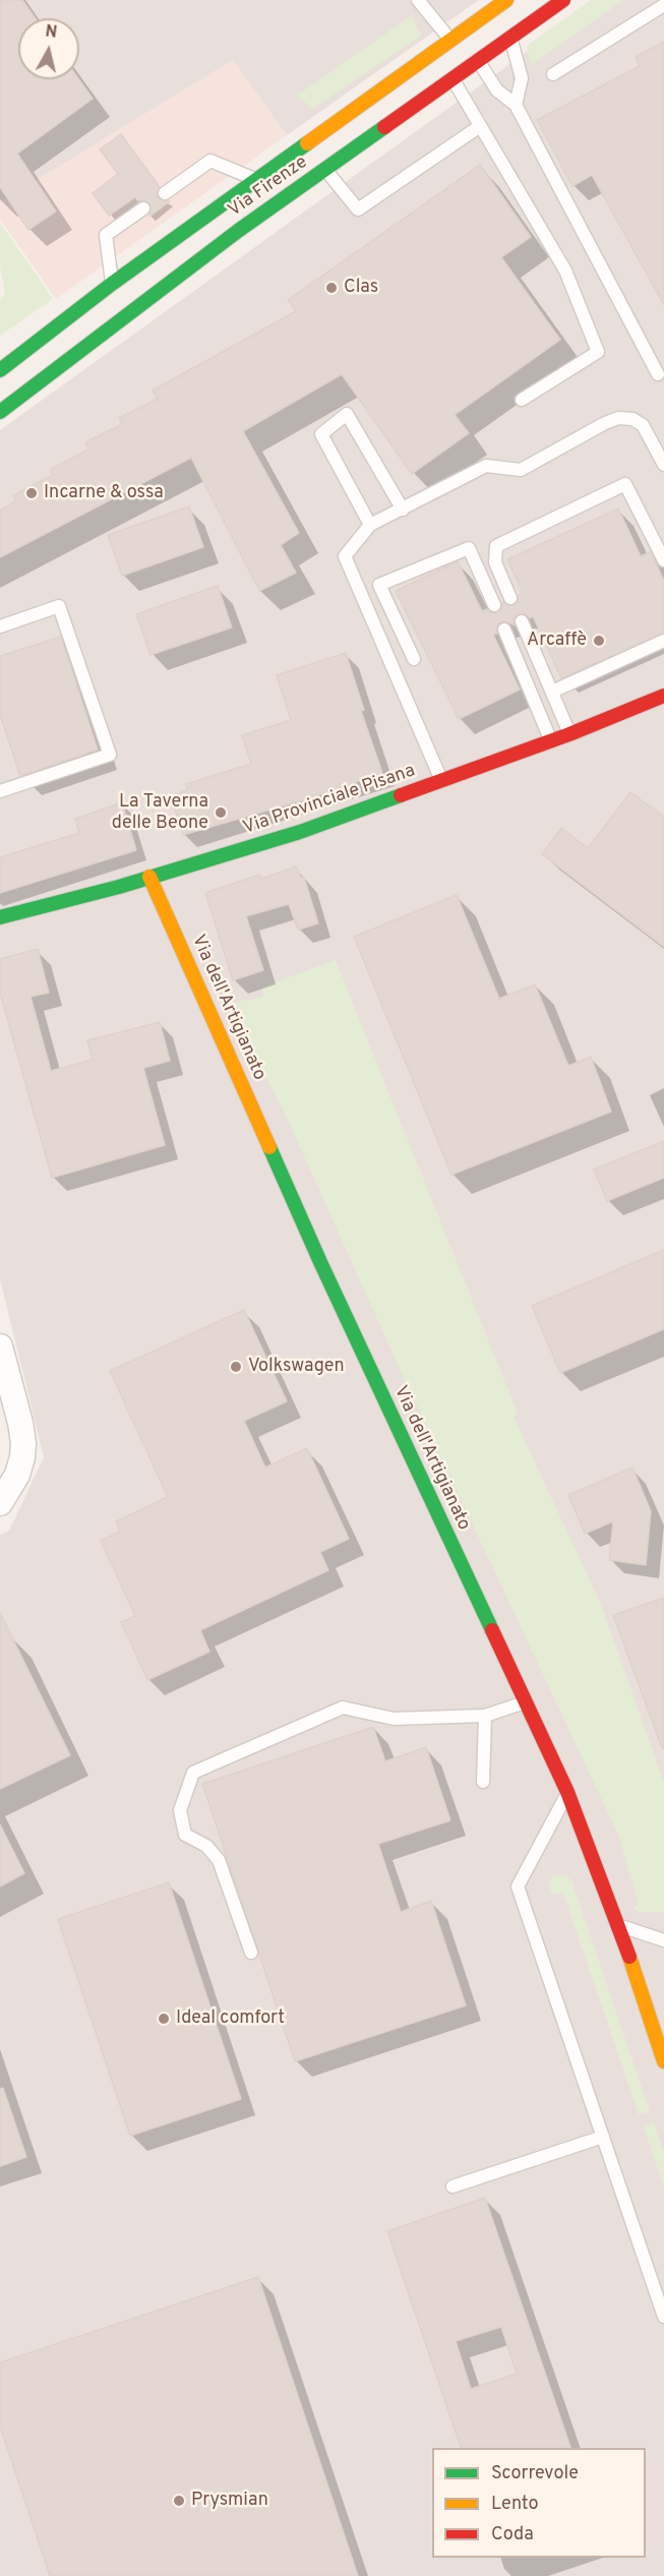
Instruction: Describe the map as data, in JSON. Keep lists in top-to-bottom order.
{
  "streets": {
    "street": ["Via Firenze", "Via Provinciale Pisana", "Via dell'Artigianato"]
  },
  "crossings": [
    ["Via Provinciale Pisana", "Via dell'Artigianato"]
  ],
  "places": [
    "Clas",
    "Incarne & ossa",
    "Arcaffè",
    "La Taverna delle Beone",
    "Volkswagen",
    "Ideal comfort",
    "Prysmian"
  ],
  "legend": ["Scorrevole", "Lento", "Coda"],
  "north": "top"
}
